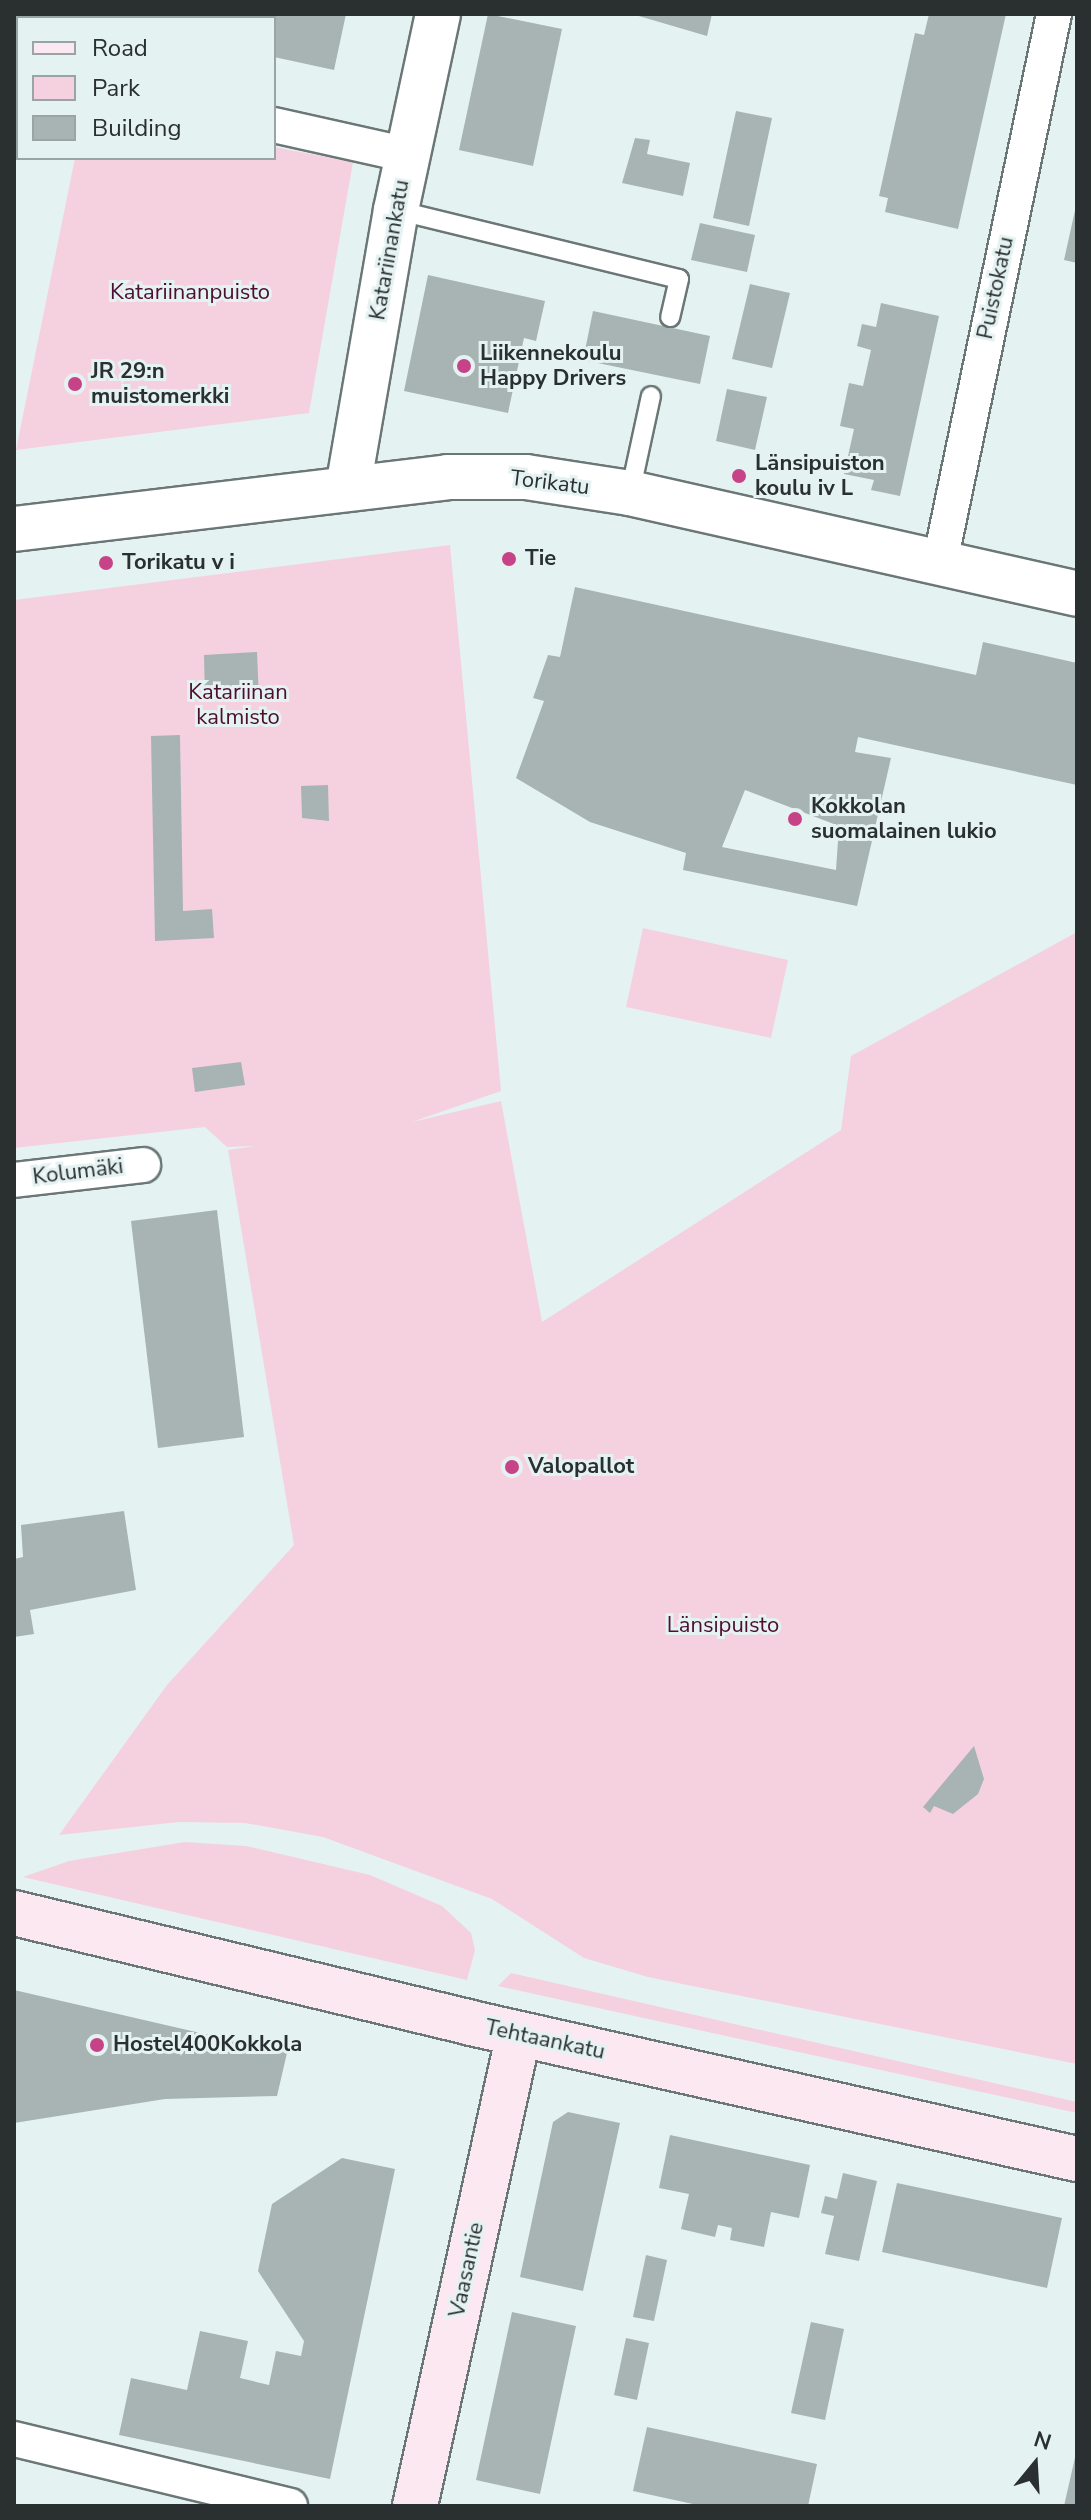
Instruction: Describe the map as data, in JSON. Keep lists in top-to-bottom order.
{
  "streets": {
    "main road": ["Tehtaankatu", "Vaasantie"],
    "street": [
      "Katariinankatu",
      "Puistokatu",
      "Torikatu",
      "Kolumäki"
    ]
  },
  "crossings": [
    ["Katariinankatu", "Torikatu"],
    ["Puistokatu", "Torikatu"],
    ["Tehtaankatu", "Vaasantie"]
  ],
  "parks": ["Katariinanpuisto", "Katariinan kalmisto", "Länsipuisto"],
  "places": [
    "Liikennekoulu Happy Drivers",
    "JR 29:n muistomerkki",
    "Länsipuiston koulu iv L",
    "Tie",
    "Torikatu v i",
    "Kokkolan suomalainen lukio",
    "Valopallot",
    "Hostel400Kokkola"
  ],
  "legend": ["Road", "Park", "Building"],
  "north": "top"
}
